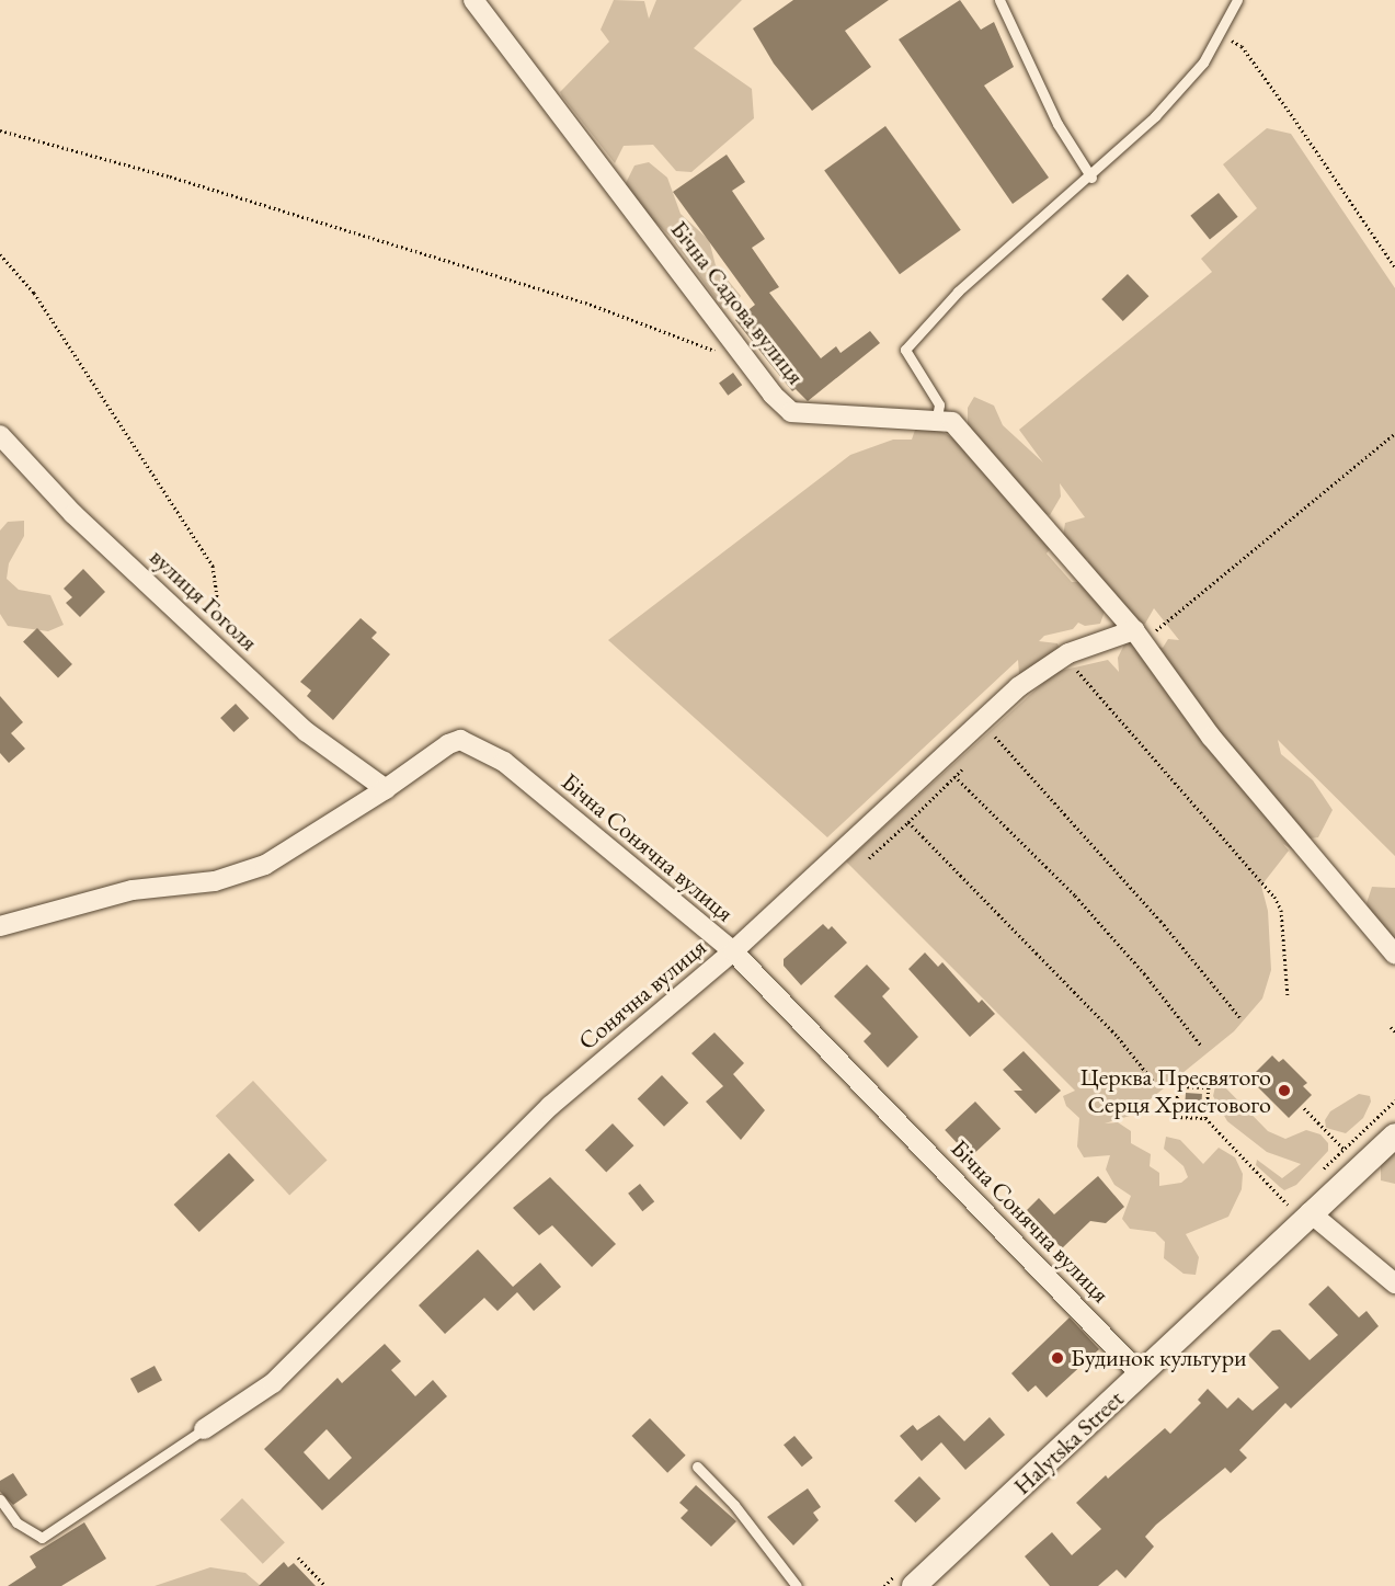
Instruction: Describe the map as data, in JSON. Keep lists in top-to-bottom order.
{
  "streets": {
    "street": [
      "Бічна Садова вулиця",
      "вулиця Гоголя",
      "Бічна Сонячна вулиця",
      "Сонячна вулиця",
      "Halytska Street"
    ]
  },
  "crossings": [
    ["Бічна Садова вулиця", "Сонячна вулиця"],
    ["вулиця Гоголя", "Бічна Сонячна вулиця"],
    ["Бічна Сонячна вулиця", "Сонячна вулиця"],
    ["Бічна Сонячна вулиця", "Halytska Street"]
  ],
  "places": ["Церква Пресвятого Серця Христового", "Будинок культури"]
}
